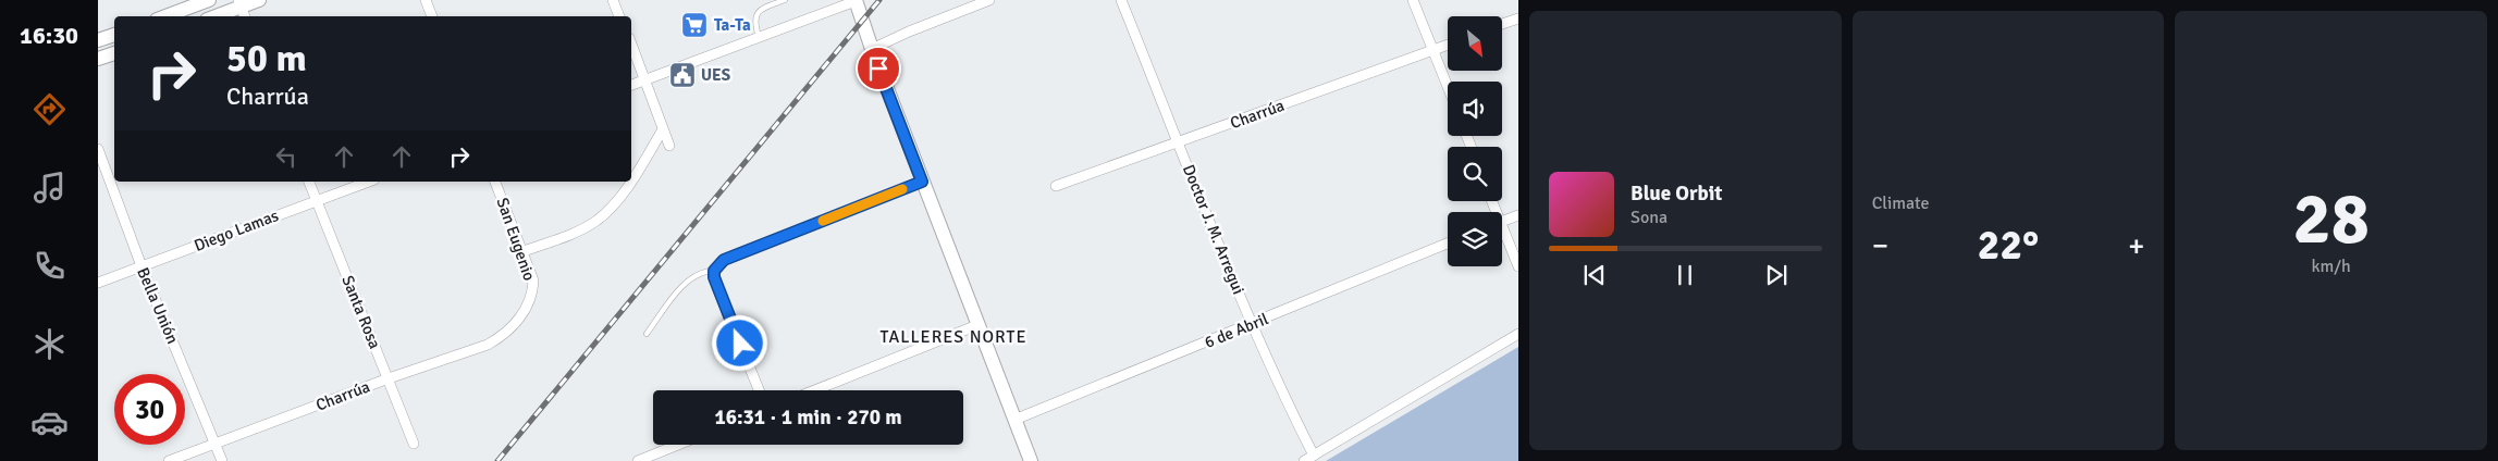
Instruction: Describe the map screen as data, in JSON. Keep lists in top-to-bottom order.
{
  "streets": {
    "street": [
      "Charrúa",
      "Doctor J. M. Arregui",
      "Diego Lamas",
      "San Eugenio",
      "Bella Unión",
      "Santa Rosa",
      "6 de Abril"
    ]
  },
  "crossings": [
    ["Charrúa", "Doctor J. M. Arregui"],
    ["Charrúa", "San Eugenio"],
    ["Charrúa", "Bella Unión"],
    ["Charrúa", "Santa Rosa"],
    ["Doctor J. M. Arregui", "6 de Abril"],
    ["Diego Lamas", "Bella Unión"],
    ["Diego Lamas", "Santa Rosa"]
  ],
  "districts": ["TALLERES NORTE"],
  "places": {
    "supermarket": ["Ta-Ta"],
    "public building": ["UES"]
  },
  "north": "bottom right",
  "page": {
    "tabs": "16:30",
    "tile": [
      "Climate",
      ["28", "km/h"]
    ],
    "turn": ["50 m", "Charrúa"],
    "song": ["Blue Orbit", "Sona"],
    "heat": ["−", "22°", "+"],
    "limit": "30",
    "trip": "16:31 · 1 min · 270 m"
  }
}
